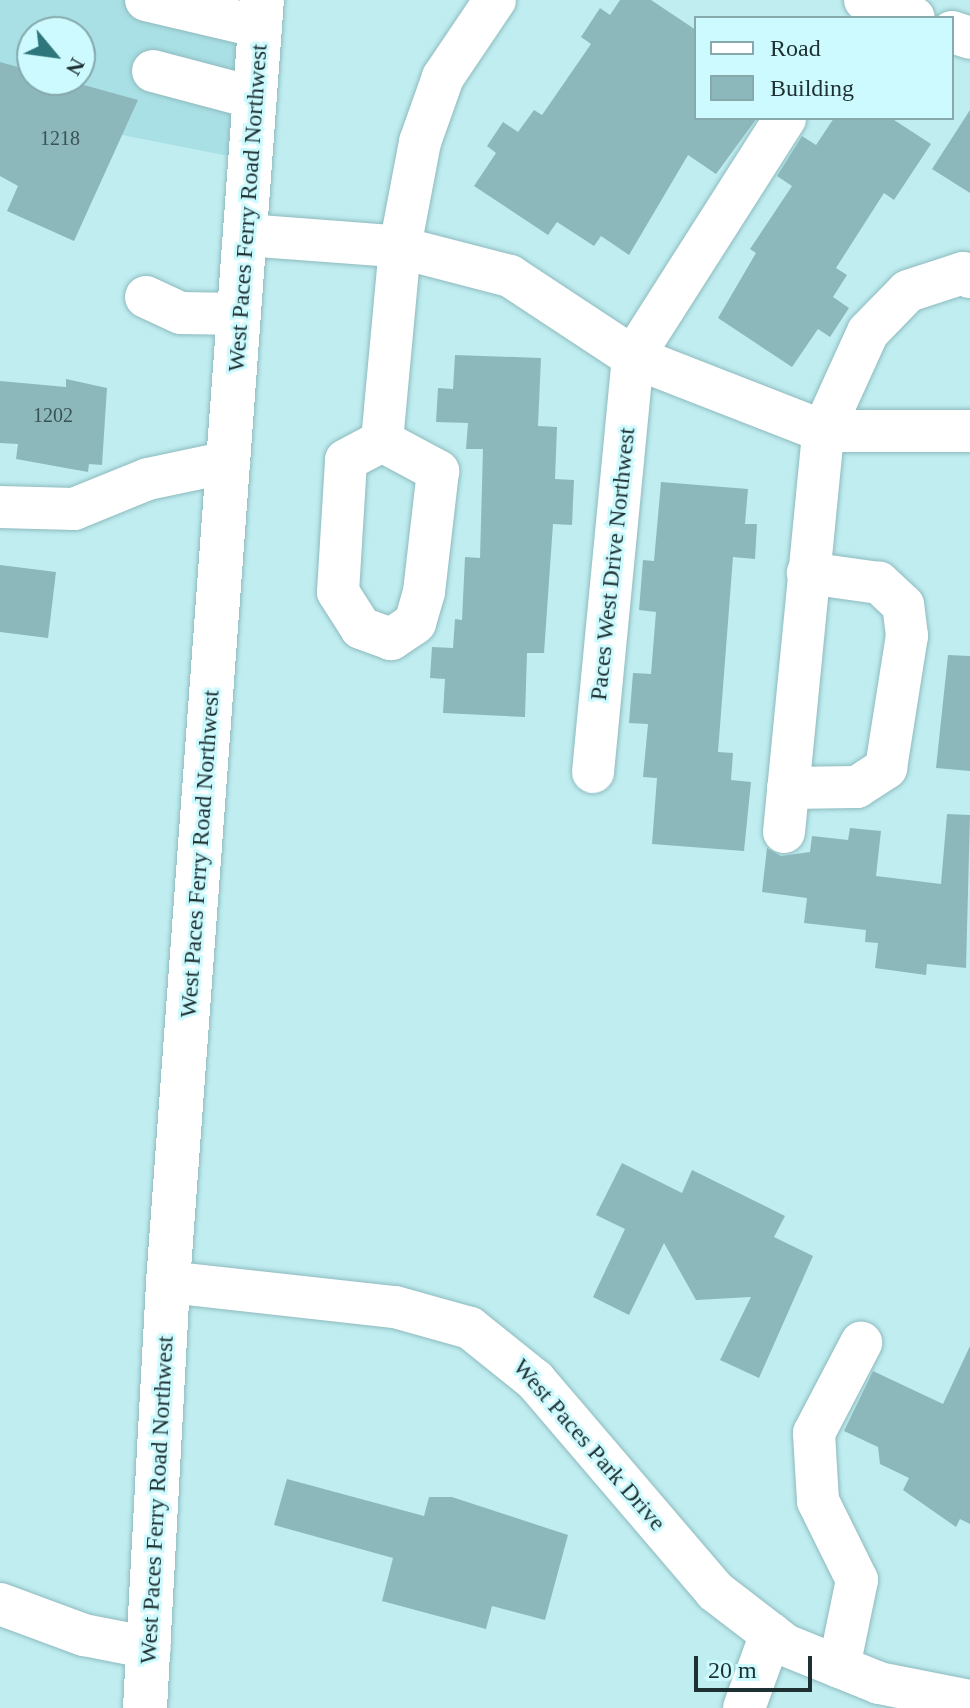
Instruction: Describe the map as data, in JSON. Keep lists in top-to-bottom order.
{
  "streets": {
    "main road": ["West Paces Ferry Road Northwest"],
    "street": ["Paces West Drive Northwest", "West Paces Park Drive"]
  },
  "crossings": [
    ["West Paces Ferry Road Northwest", "West Paces Park Drive"]
  ],
  "house_numbers": ["1218", "1202"],
  "legend": ["Road", "Building"],
  "scale_bar": "20 m",
  "north": "bottom right"
}
